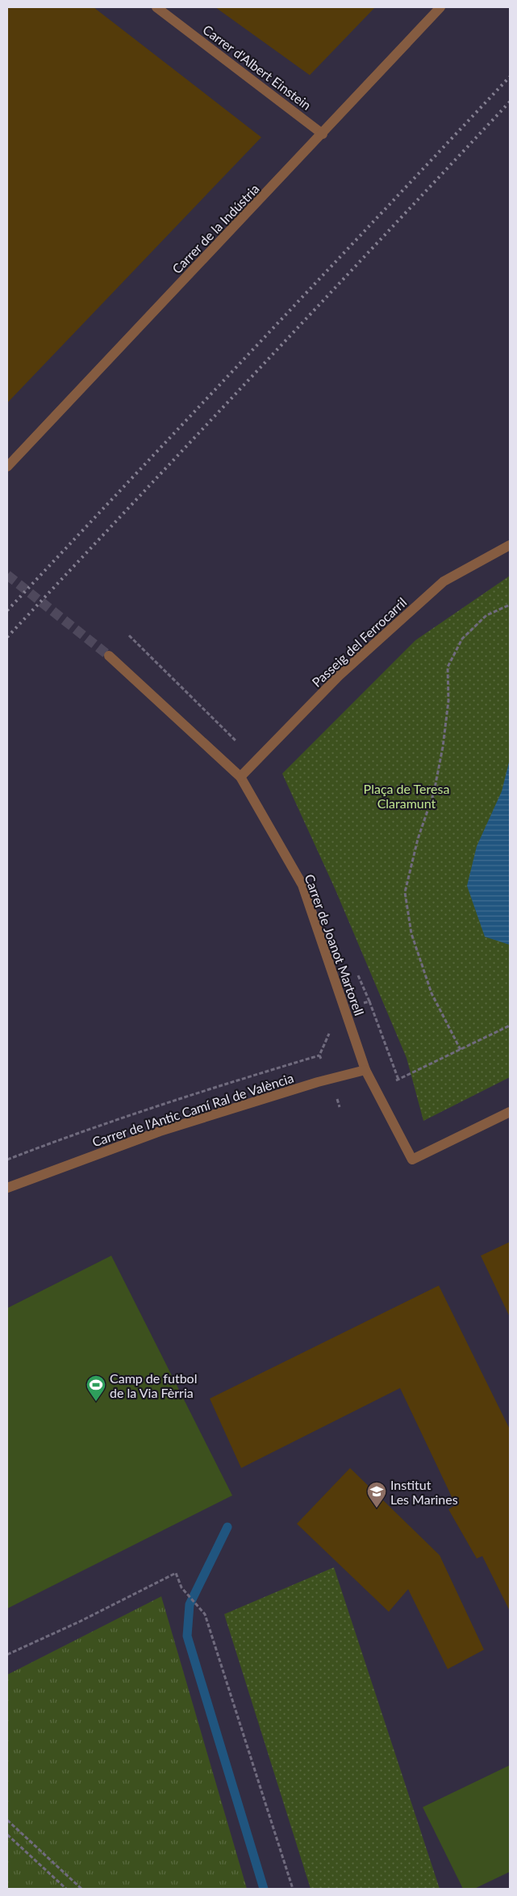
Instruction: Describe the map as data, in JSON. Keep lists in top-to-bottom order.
{
  "streets": {
    "street": [
      "Carrer d'Albert Einstein",
      "Carrer de la Indústria",
      "Passeig del Ferrocarril",
      "Carrer de Joanot Martorell",
      "Carrer de l'Antic Camí Ral de València"
    ]
  },
  "crossings": [
    ["Carrer d'Albert Einstein", "Carrer de la Indústria"],
    ["Passeig del Ferrocarril", "Carrer de Joanot Martorell"],
    ["Carrer de Joanot Martorell", "Carrer de l'Antic Camí Ral de València"]
  ],
  "parks": ["Plaça de Teresa Claramunt"],
  "places": {
    "sports": ["Camp de futbol de la Via Fèrria"],
    "school or university": ["Institut Les Marines"]
  }
}
